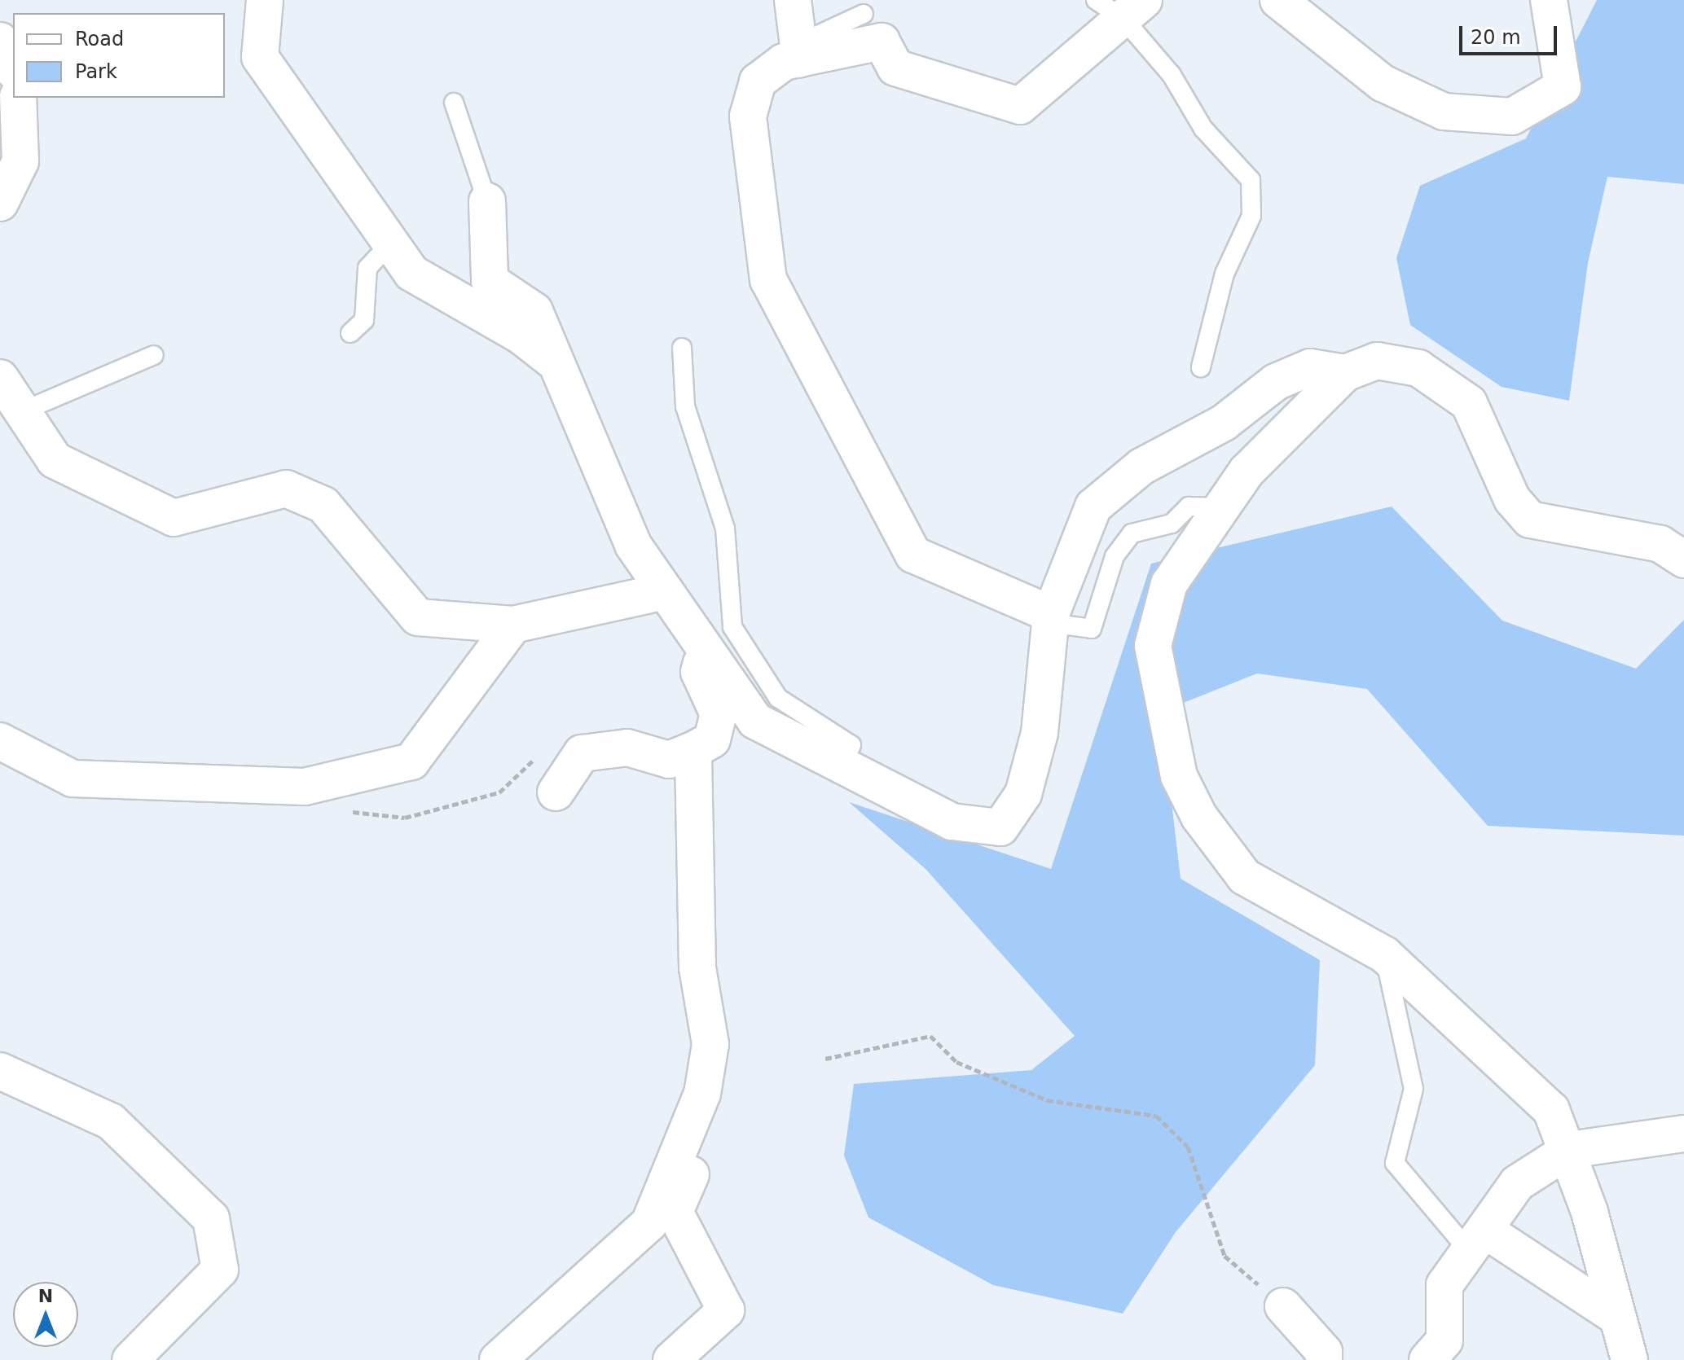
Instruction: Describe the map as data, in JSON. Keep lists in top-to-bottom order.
{
  "legend": ["Road", "Park"],
  "scale_bar": "20 m",
  "north": "top"
}
